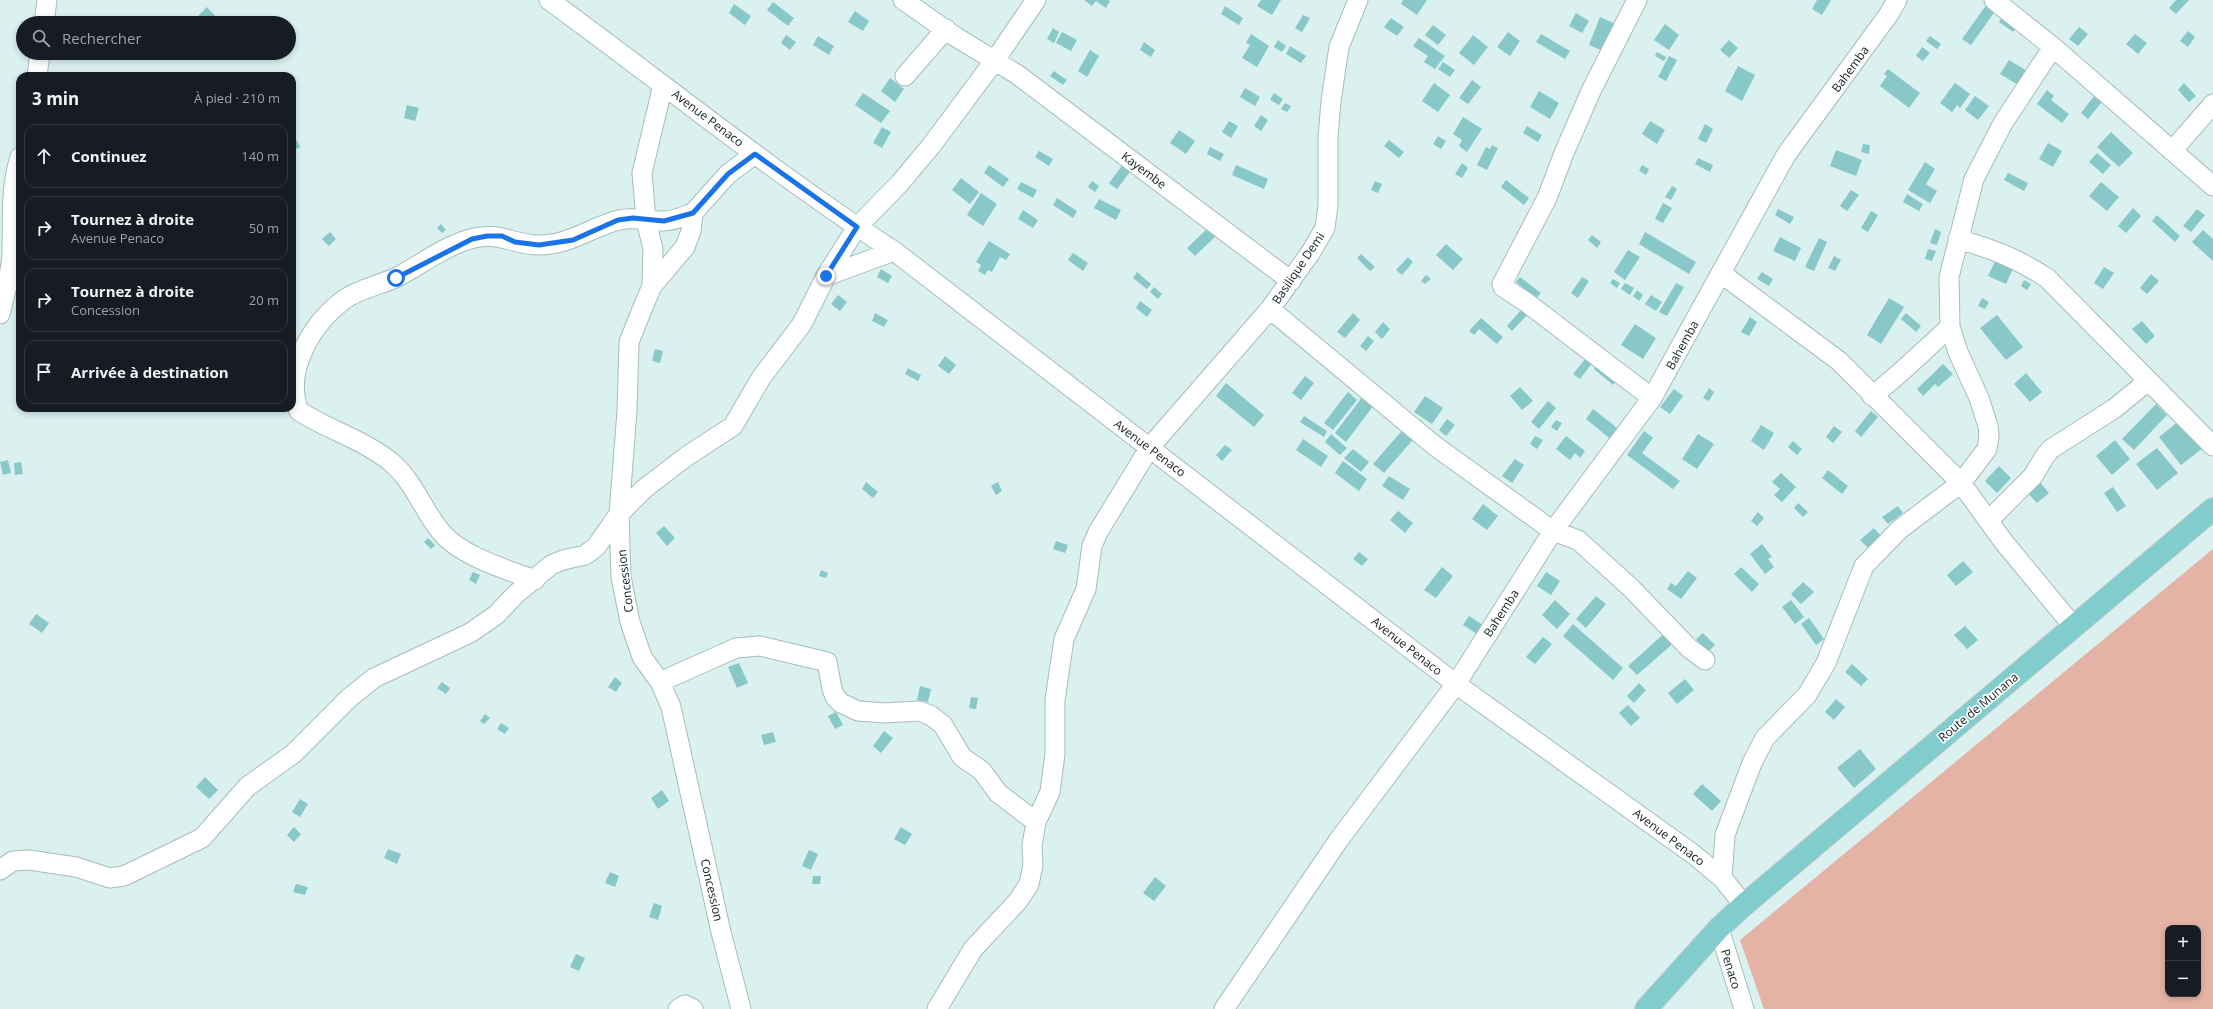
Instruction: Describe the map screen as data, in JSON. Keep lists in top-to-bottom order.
{
  "streets": {
    "main road": ["Route de Munana"],
    "street": [
      "Bahemba",
      "Avenue Penaco",
      "Kayembe",
      "Basilique Demi",
      "Concession",
      "Penaco"
    ]
  },
  "crossings": [
    ["Bahemba", "Avenue Penaco"],
    ["Avenue Penaco", "Basilique Demi"],
    ["Avenue Penaco", "Route de Munana"],
    ["Kayembe", "Basilique Demi"],
    ["Route de Munana", "Penaco"]
  ],
  "page": {
    "search": "Rechercher",
    "heading": ["3 min", "À pied · 210 m"],
    "list": [
      ["Continuez", "140 m"],
      ["Tournez à droite", "Avenue Penaco", "50 m"],
      ["Tournez à droite", "Concession", "20 m"],
      "Arrivée à destination"
    ],
    "map_buttons": ["+", "−"]
  }
}
